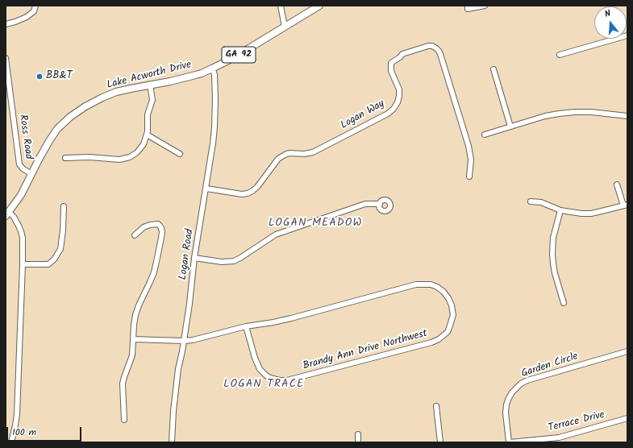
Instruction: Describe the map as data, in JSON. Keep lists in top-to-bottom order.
{
  "streets": {
    "main road": ["GA 92", "Lake Acworth Drive"],
    "street": [
      "Logan Way",
      "Ross Road",
      "Logan Road",
      "Brandy Ann Drive Northwest",
      "Garden Circle",
      "Terrace Drive"
    ]
  },
  "crossings": [
    ["Lake Acworth Drive", "Ross Road"],
    ["Lake Acworth Drive", "Logan Road"],
    ["Logan Way", "Logan Road"],
    ["Logan Road", "Brandy Ann Drive Northwest"],
    ["Garden Circle", "Terrace Drive"]
  ],
  "districts": ["LOGAN MEADOW", "LOGAN TRACE"],
  "places": ["BB&T"],
  "scale_bar": "100 m",
  "north": "top"
}
